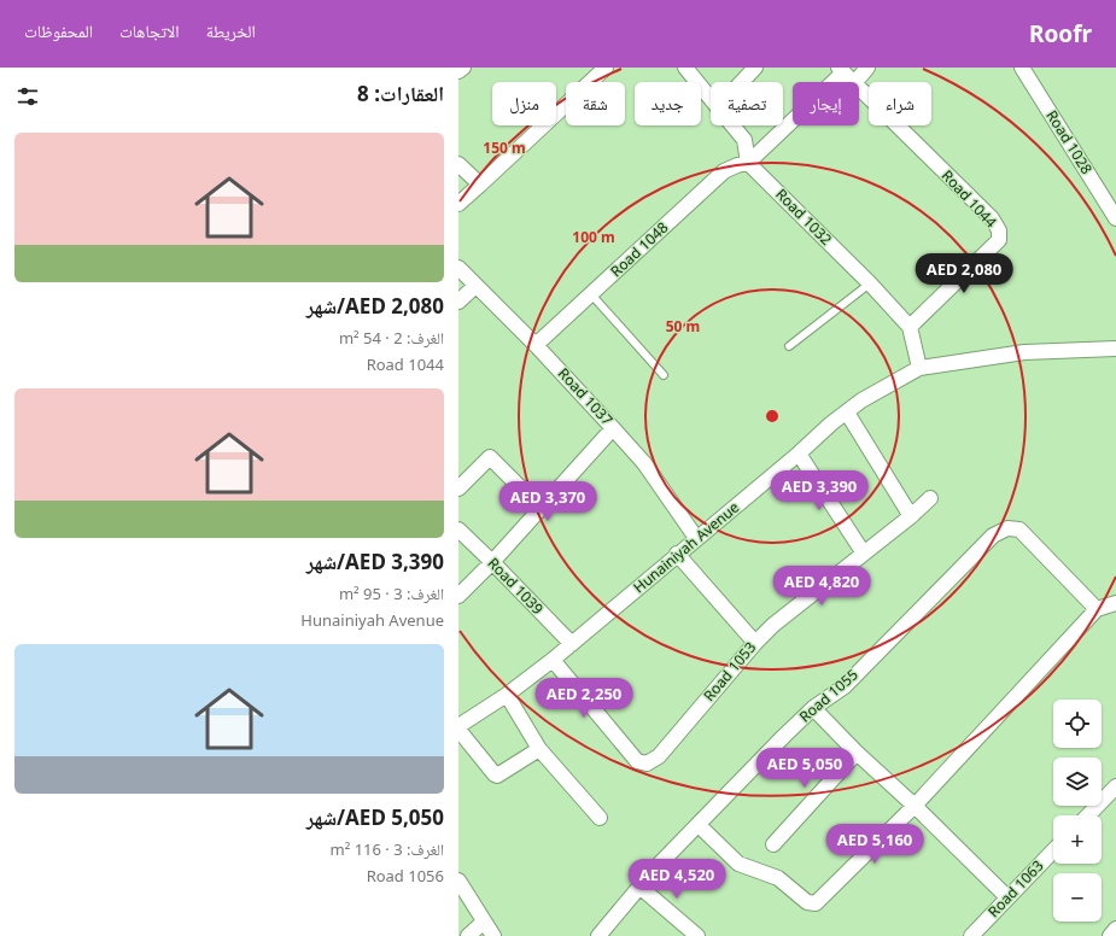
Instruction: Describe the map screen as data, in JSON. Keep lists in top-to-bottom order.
{
  "streets": {
    "street": [
      "Road 1028",
      "Road 1044",
      "Road 1032",
      "Road 1048",
      "Road 1037",
      "Hunainiyah Avenue",
      "Road 1039",
      "Road 1053",
      "Road 1055",
      "Road 1063"
    ]
  },
  "crossings": [
    ["Road 1044", "Road 1032"],
    ["Road 1032", "Road 1048"],
    ["Road 1032", "Hunainiyah Avenue"],
    ["Road 1048", "Road 1037"],
    ["Road 1037", "Hunainiyah Avenue"],
    ["Hunainiyah Avenue", "Road 1039"],
    ["Hunainiyah Avenue", "Road 1053"]
  ],
  "page": {
    "header": "Roofr",
    "nav": ["الخريطة", "الاتجاهات", "المحفوظات"],
    "heading": "العقارات: 8",
    "chip": [
      "شراء",
      "إيجار",
      "تصفية",
      "جديد",
      "شقة",
      "منزل"
    ],
    "list": [
      {
        "name": "AED 2,080/شهر",
        "note": "الغرف: 2 · 54 m² · Road 1044"
      },
      {
        "name": "AED 3,390/شهر",
        "note": "الغرف: 3 · 95 m² · Hunainiyah Avenue"
      },
      {
        "name": "AED 5,050/شهر",
        "note": "الغرف: 3 · 116 m² · Road 1056"
      }
    ],
    "price": [
      "AED 2,080",
      "AED 3,390",
      "AED 3,370",
      "AED 4,820",
      "AED 2,250",
      "AED 5,050",
      "AED 5,160",
      "AED 4,520"
    ],
    "map_buttons": ["+", "−"]
  },
  "rings": ["150 m", "100 m", "50 m"]
}
